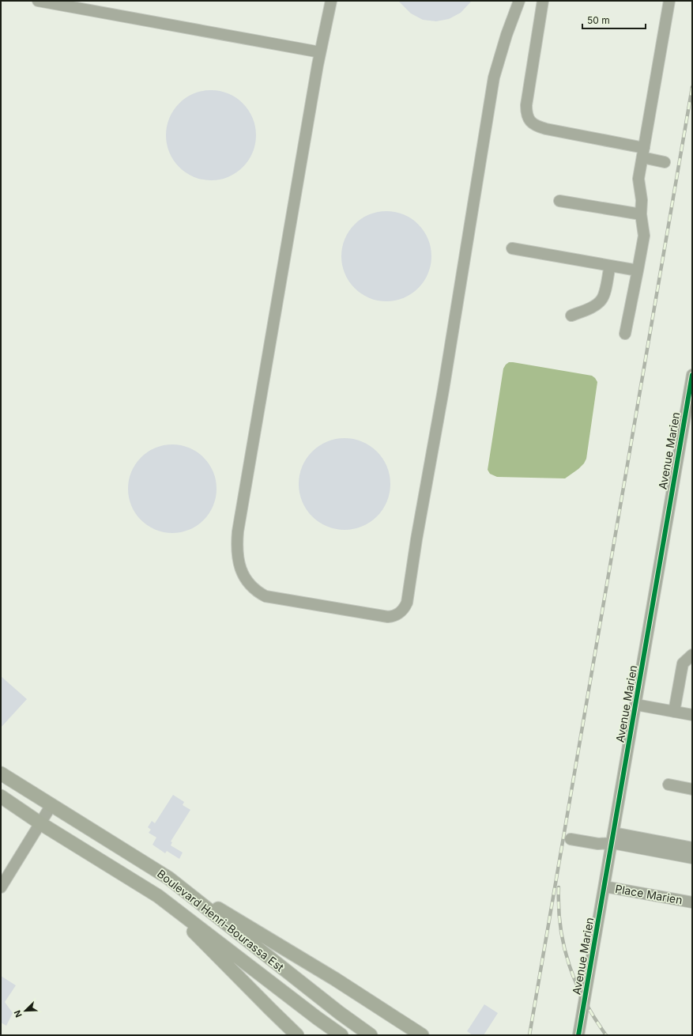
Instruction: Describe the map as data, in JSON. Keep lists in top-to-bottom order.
{
  "streets": {
    "main road": ["Boulevard Henri-Bourassa Est"],
    "street": ["Avenue Marien", "Place Marien"]
  },
  "crossings": [
    ["Avenue Marien", "Place Marien"]
  ],
  "scale_bar": "50 m",
  "north": "bottom left"
}
